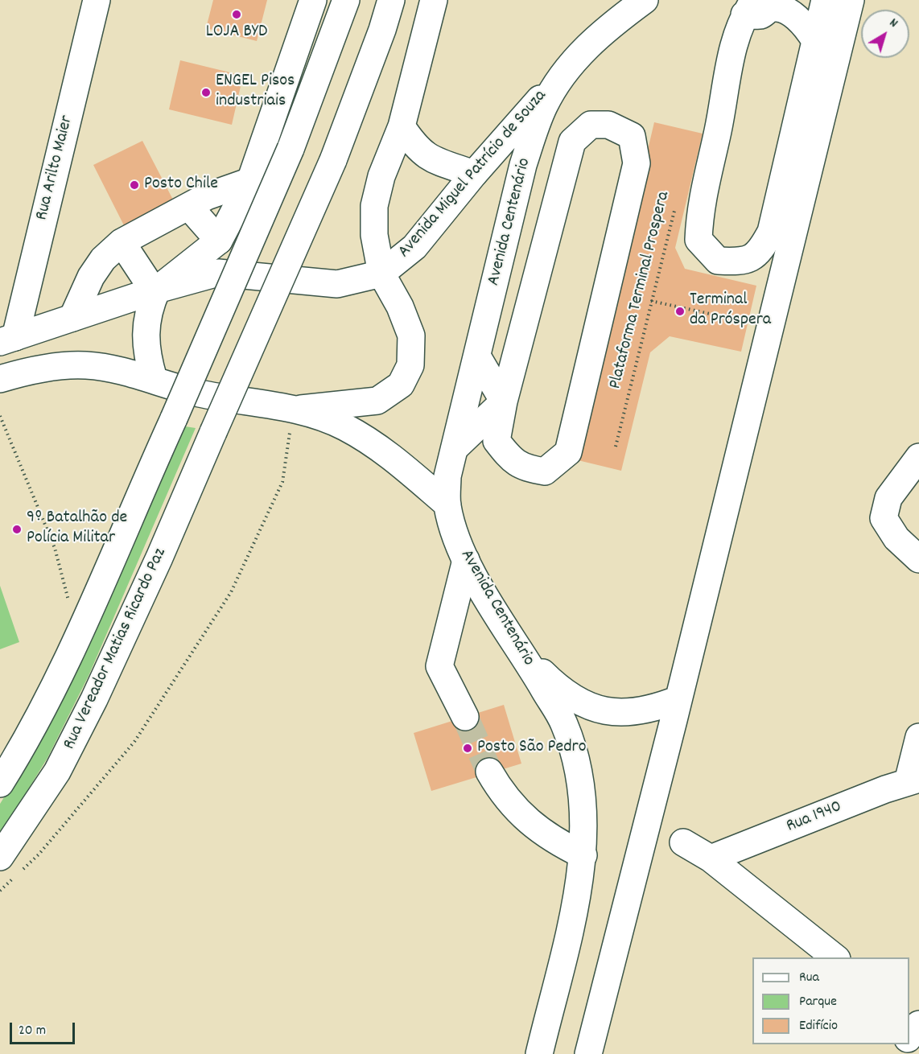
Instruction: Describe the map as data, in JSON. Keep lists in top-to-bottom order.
{
  "streets": {
    "main road": [
      "Rua Arilto Maier",
      "Avenida Miguel Patrício de Souza",
      "Avenida Centenário",
      "Rua Vereador Matias Ricardo Paz",
      "Rua 1940"
    ],
    "path": ["Plataforma Terminal Prospera"]
  },
  "crossings": [
    ["Rua Arilto Maier", "Avenida Miguel Patrício de Souza"],
    ["Avenida Miguel Patrício de Souza", "Avenida Centenário"]
  ],
  "places": [
    "LOJA BYD",
    "ENGEL Pisos industriais",
    "Posto Chile",
    "Terminal da Próspera",
    "9º Batalhão de Polícia Militar",
    "Posto São Pedro"
  ],
  "legend": ["Rua", "Parque", "Edifício"],
  "scale_bar": "20 m",
  "north": "top right"
}
